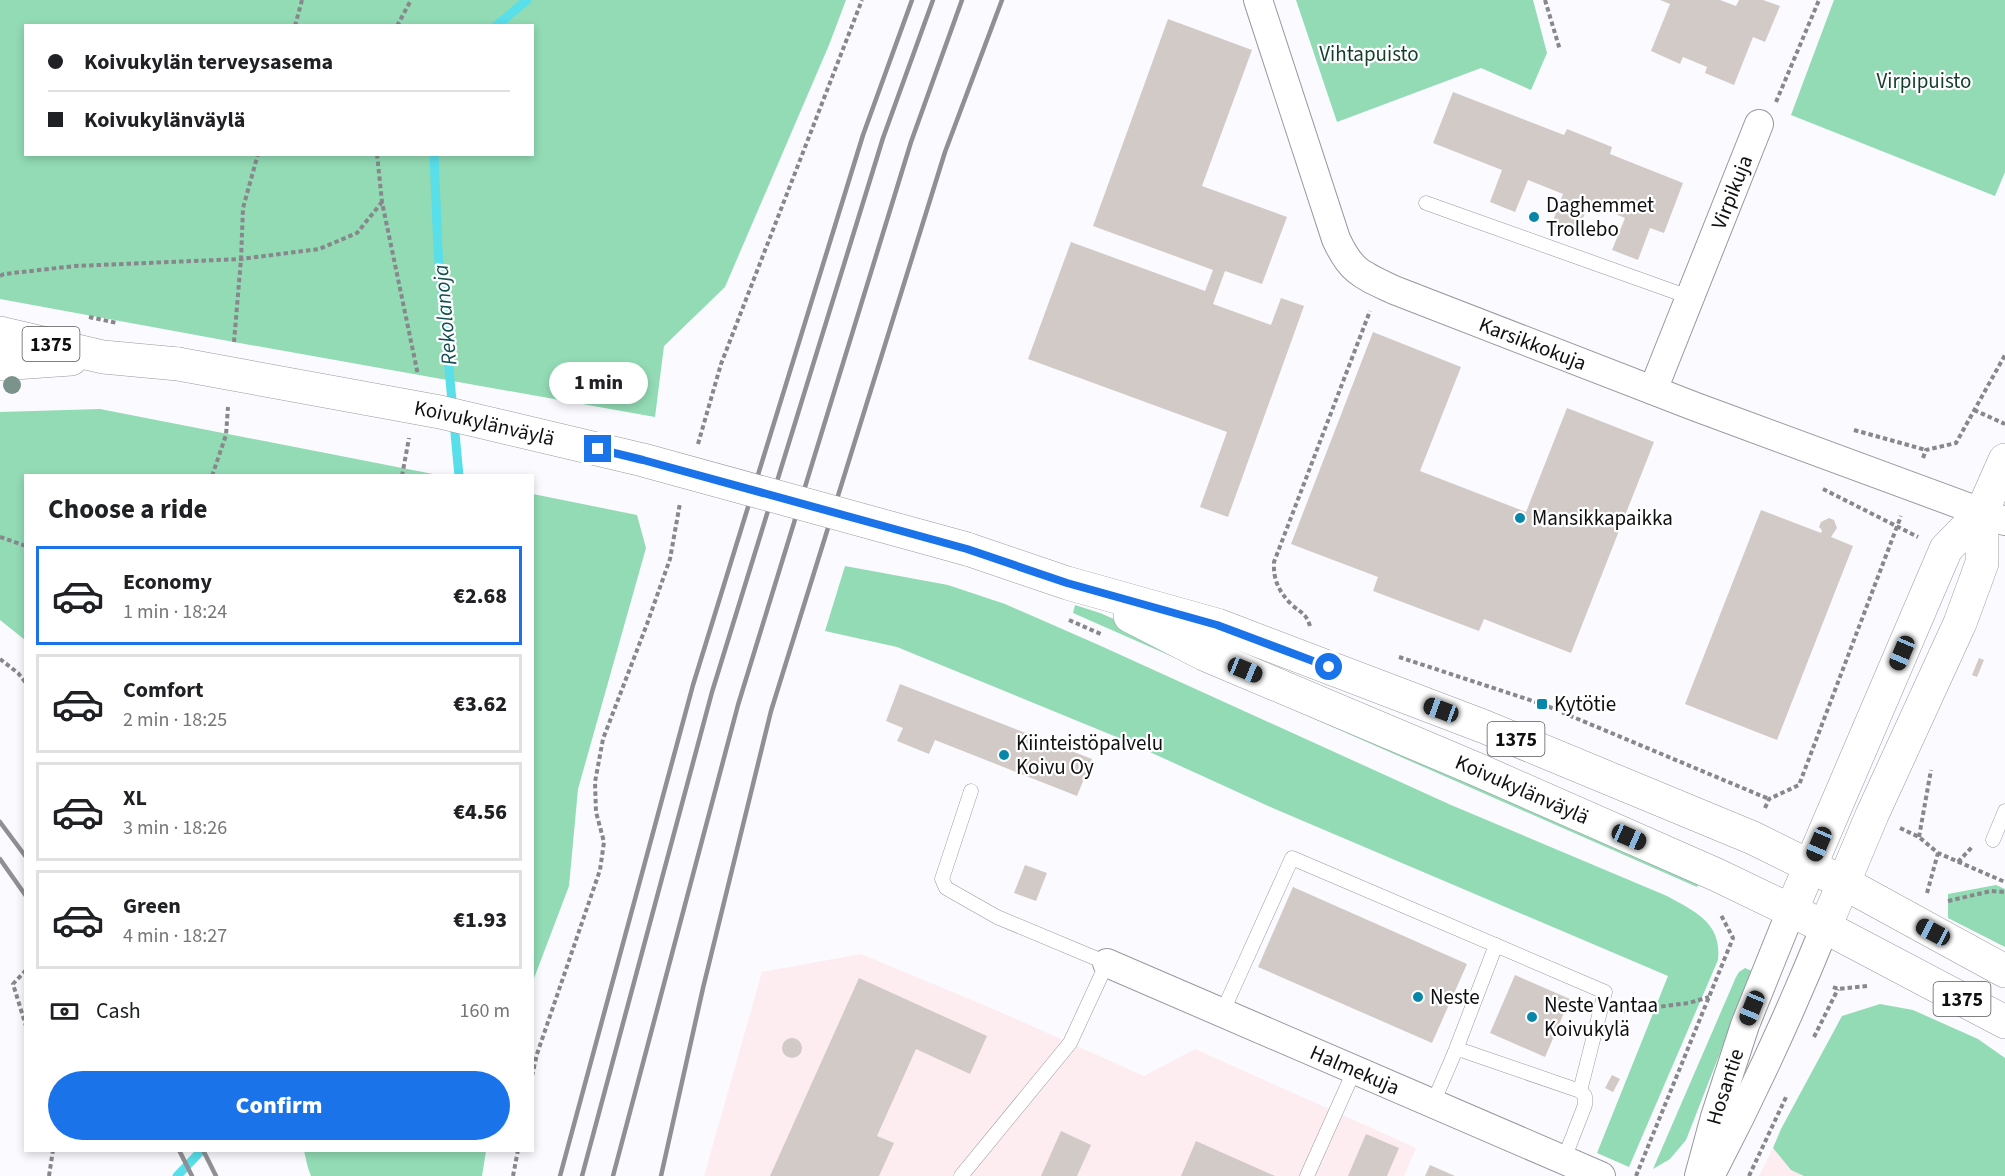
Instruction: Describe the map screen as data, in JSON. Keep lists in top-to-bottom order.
{
  "streets": {
    "main road": ["1375", "Koivukylänväylä", "Hosantie"],
    "street": ["Virpikuja", "Karsikkokuja", "Halmekuja"]
  },
  "crossings": [
    ["Virpikuja", "Karsikkokuja"],
    ["Koivukylänväylä", "Hosantie"]
  ],
  "water": ["Rekolanoja"],
  "parks": ["Vihtapuisto", "Virpipuisto"],
  "places": {
    "other": [
      "Daghemmet Trollebo",
      "Mansikkapaikka",
      "Kiinteistöpalvelu Koivu Oy",
      "Neste",
      "Neste Vantaa Koivukylä"
    ],
    "transit": ["Kytötie"]
  },
  "page": {
    "banner": ["Koivukylän terveysasema", "Koivukylänväylä"],
    "bubble": "1 min",
    "heading": "Choose a ride",
    "list": [
      {
        "name": "Economy",
        "note": "1 min · 18:24",
        "value": "€2.68"
      },
      {
        "name": "Comfort",
        "note": "2 min · 18:25",
        "value": "€3.62"
      },
      {
        "name": "XL",
        "note": "3 min · 18:26",
        "value": "€4.56"
      },
      {
        "name": "Green",
        "note": "4 min · 18:27",
        "value": "€1.93"
      }
    ],
    "pay": ["Cash", "160 m"],
    "buttons": "Confirm"
  }
}
